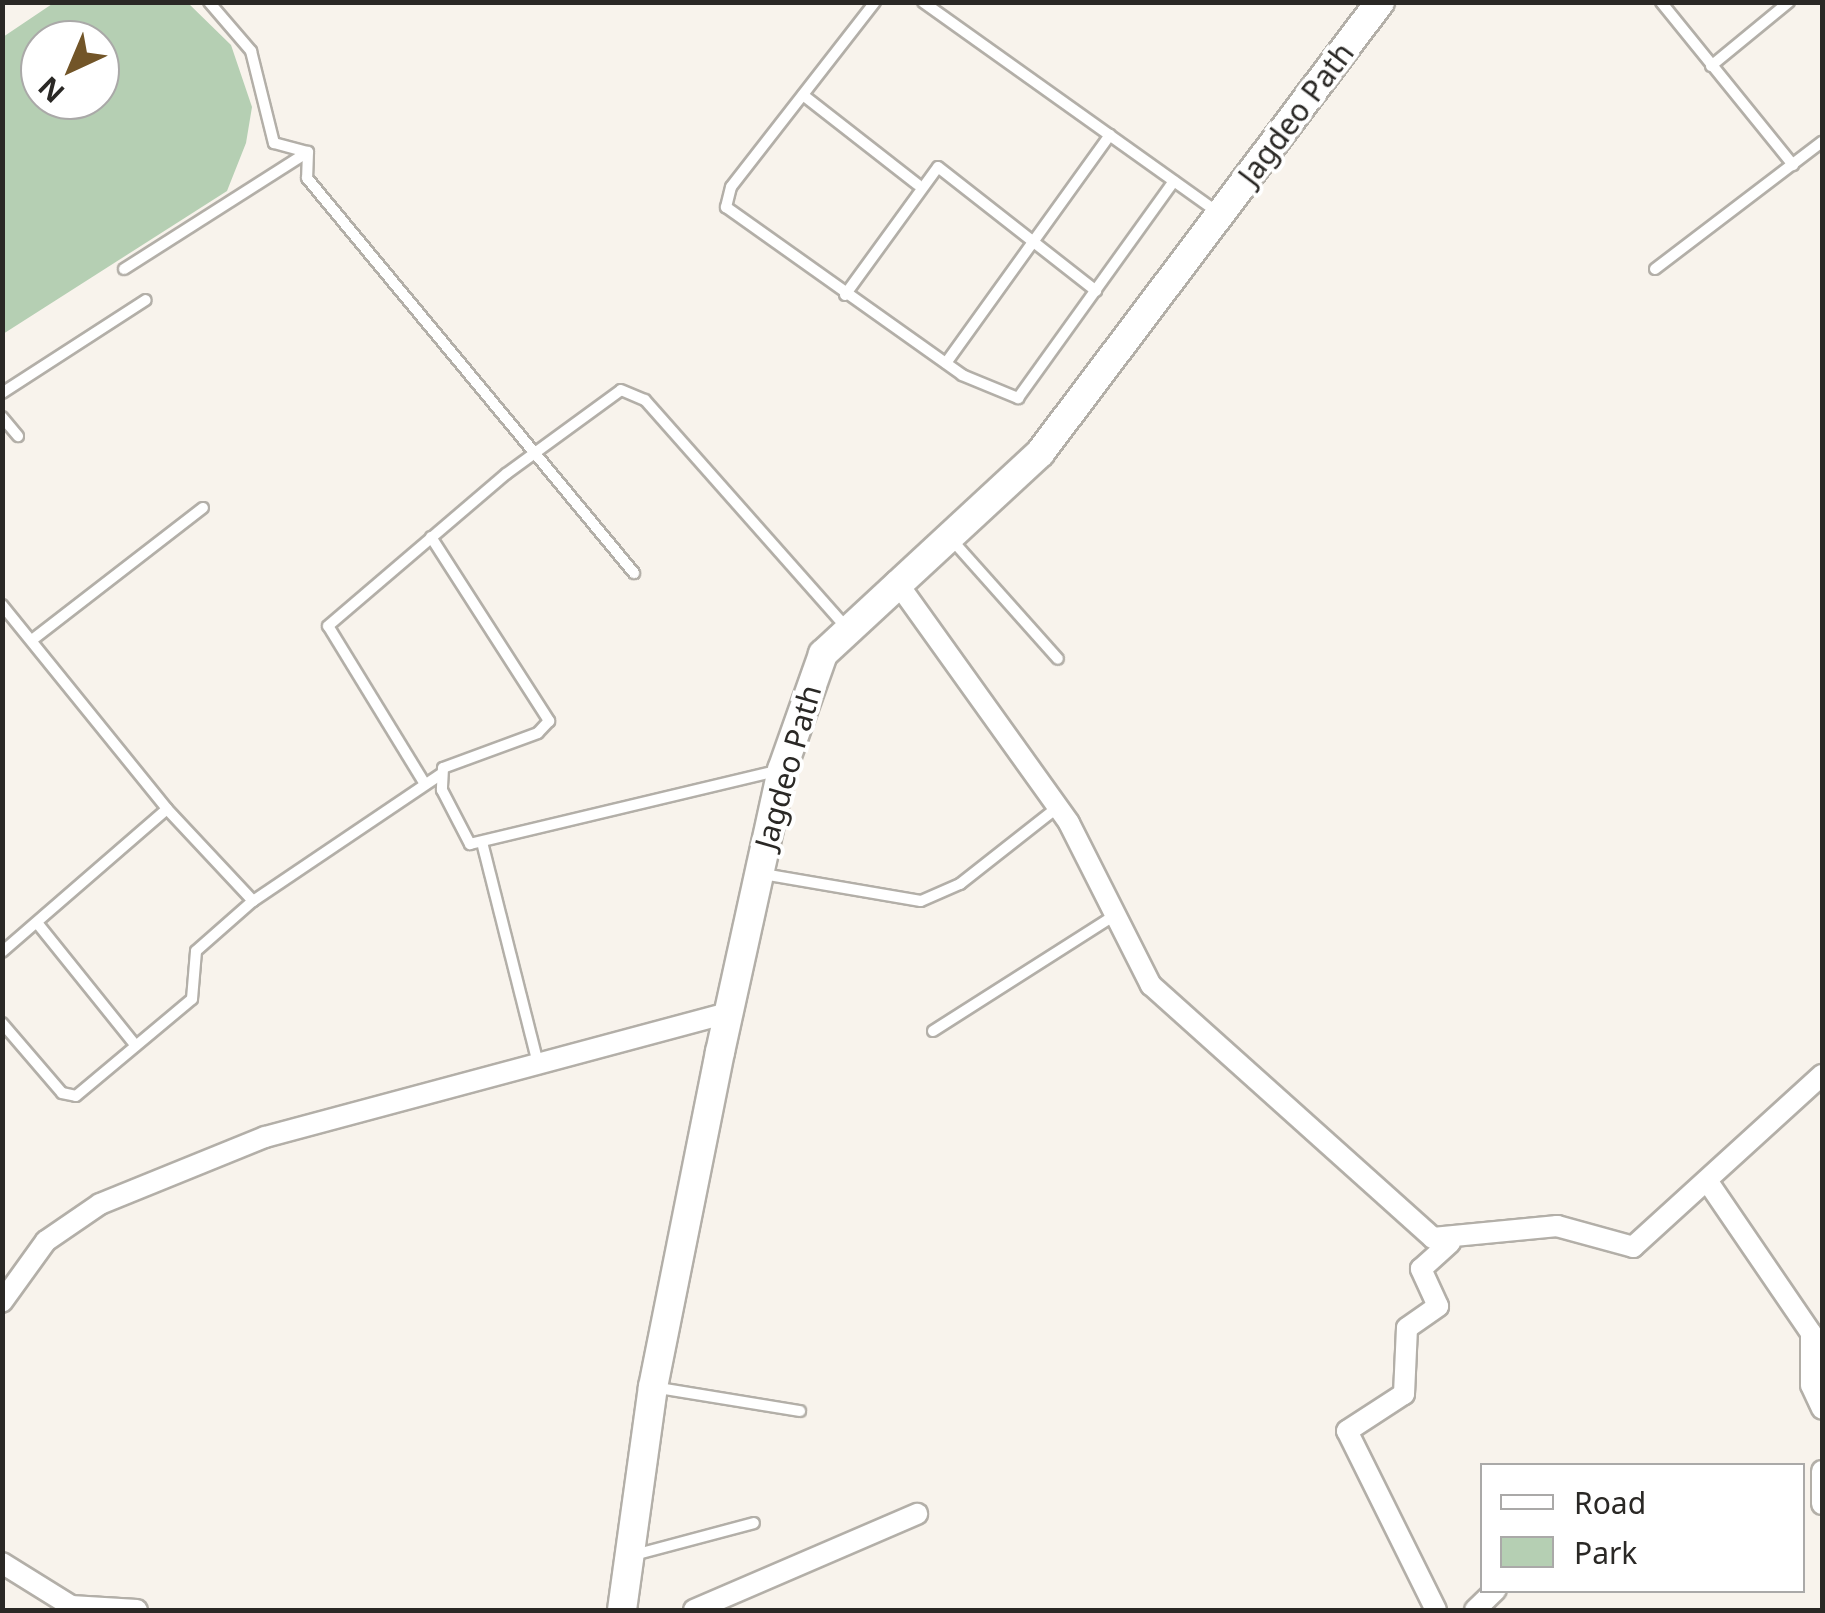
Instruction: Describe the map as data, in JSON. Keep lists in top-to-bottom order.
{
  "streets": {
    "main road": ["Jagdeo Path"]
  },
  "legend": ["Road", "Park"],
  "north": "bottom left"
}
